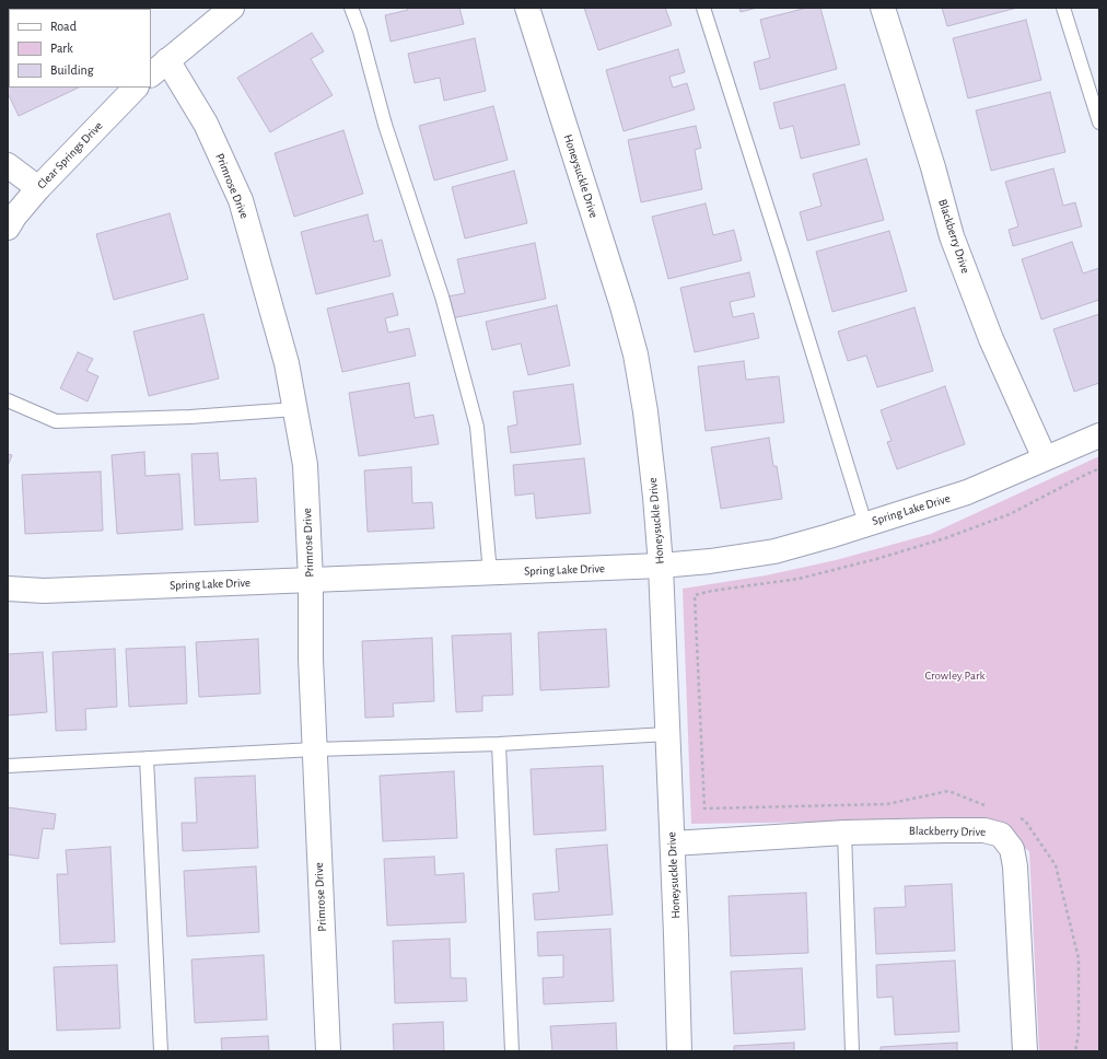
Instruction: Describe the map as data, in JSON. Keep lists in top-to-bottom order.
{
  "streets": {
    "street": [
      "Clear Springs Drive",
      "Honeysuckle Drive",
      "Primrose Drive",
      "Blackberry Drive",
      "Spring Lake Drive"
    ]
  },
  "crossings": [
    ["Honeysuckle Drive", "Blackberry Drive"],
    ["Honeysuckle Drive", "Spring Lake Drive"],
    ["Primrose Drive", "Spring Lake Drive"],
    ["Blackberry Drive", "Spring Lake Drive"]
  ],
  "parks": ["Crowley Park"],
  "legend": ["Road", "Park", "Building"]
}
